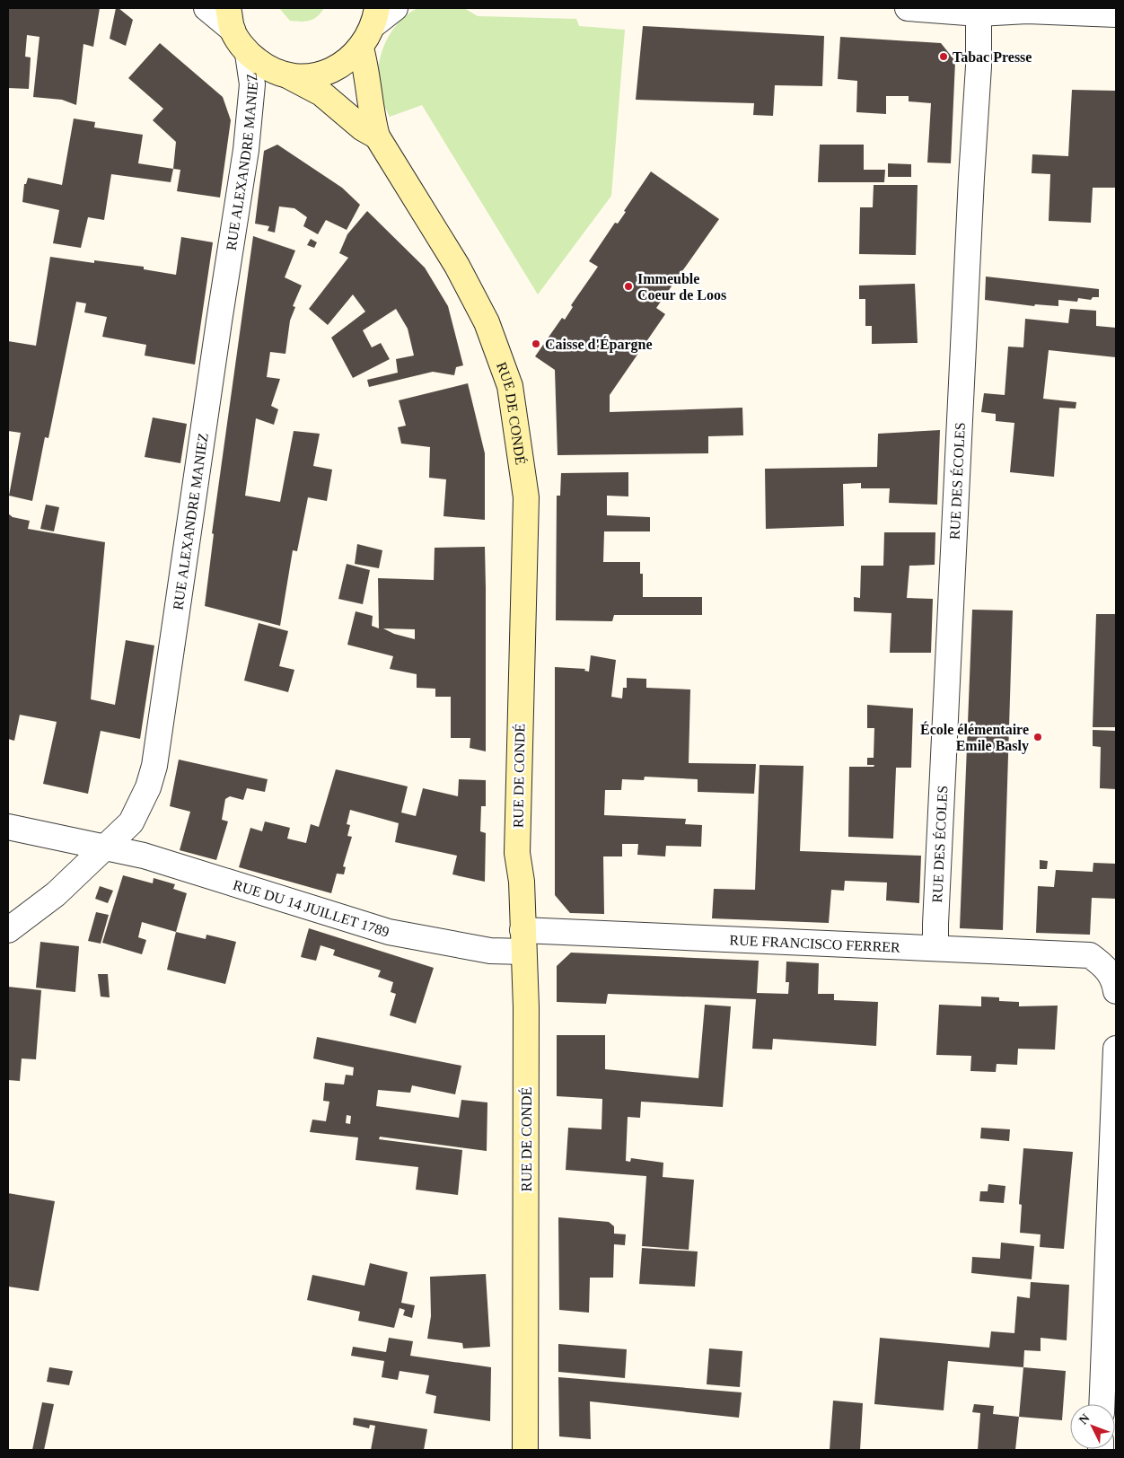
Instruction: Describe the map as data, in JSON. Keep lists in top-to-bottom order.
{
  "streets": {
    "main road": ["RUE DE CONDÉ"],
    "street": [
      "RUE ALEXANDRE MANIEZ",
      "RUE DES ÉCOLES",
      "RUE DU 14 JUILLET 1789",
      "RUE FRANCISCO FERRER"
    ]
  },
  "crossings": [
    ["RUE ALEXANDRE MANIEZ", "RUE DU 14 JUILLET 1789"],
    ["RUE DE CONDÉ", "RUE DU 14 JUILLET 1789"],
    ["RUE DE CONDÉ", "RUE FRANCISCO FERRER"],
    ["RUE DES ÉCOLES", "RUE FRANCISCO FERRER"],
    ["RUE DU 14 JUILLET 1789", "RUE FRANCISCO FERRER"]
  ],
  "places": [
    "Tabac Presse",
    "Immeuble Coeur de Loos",
    "Caisse d'Épargne",
    "École élémentaire Emile Basly"
  ],
  "north": "top left"
}
